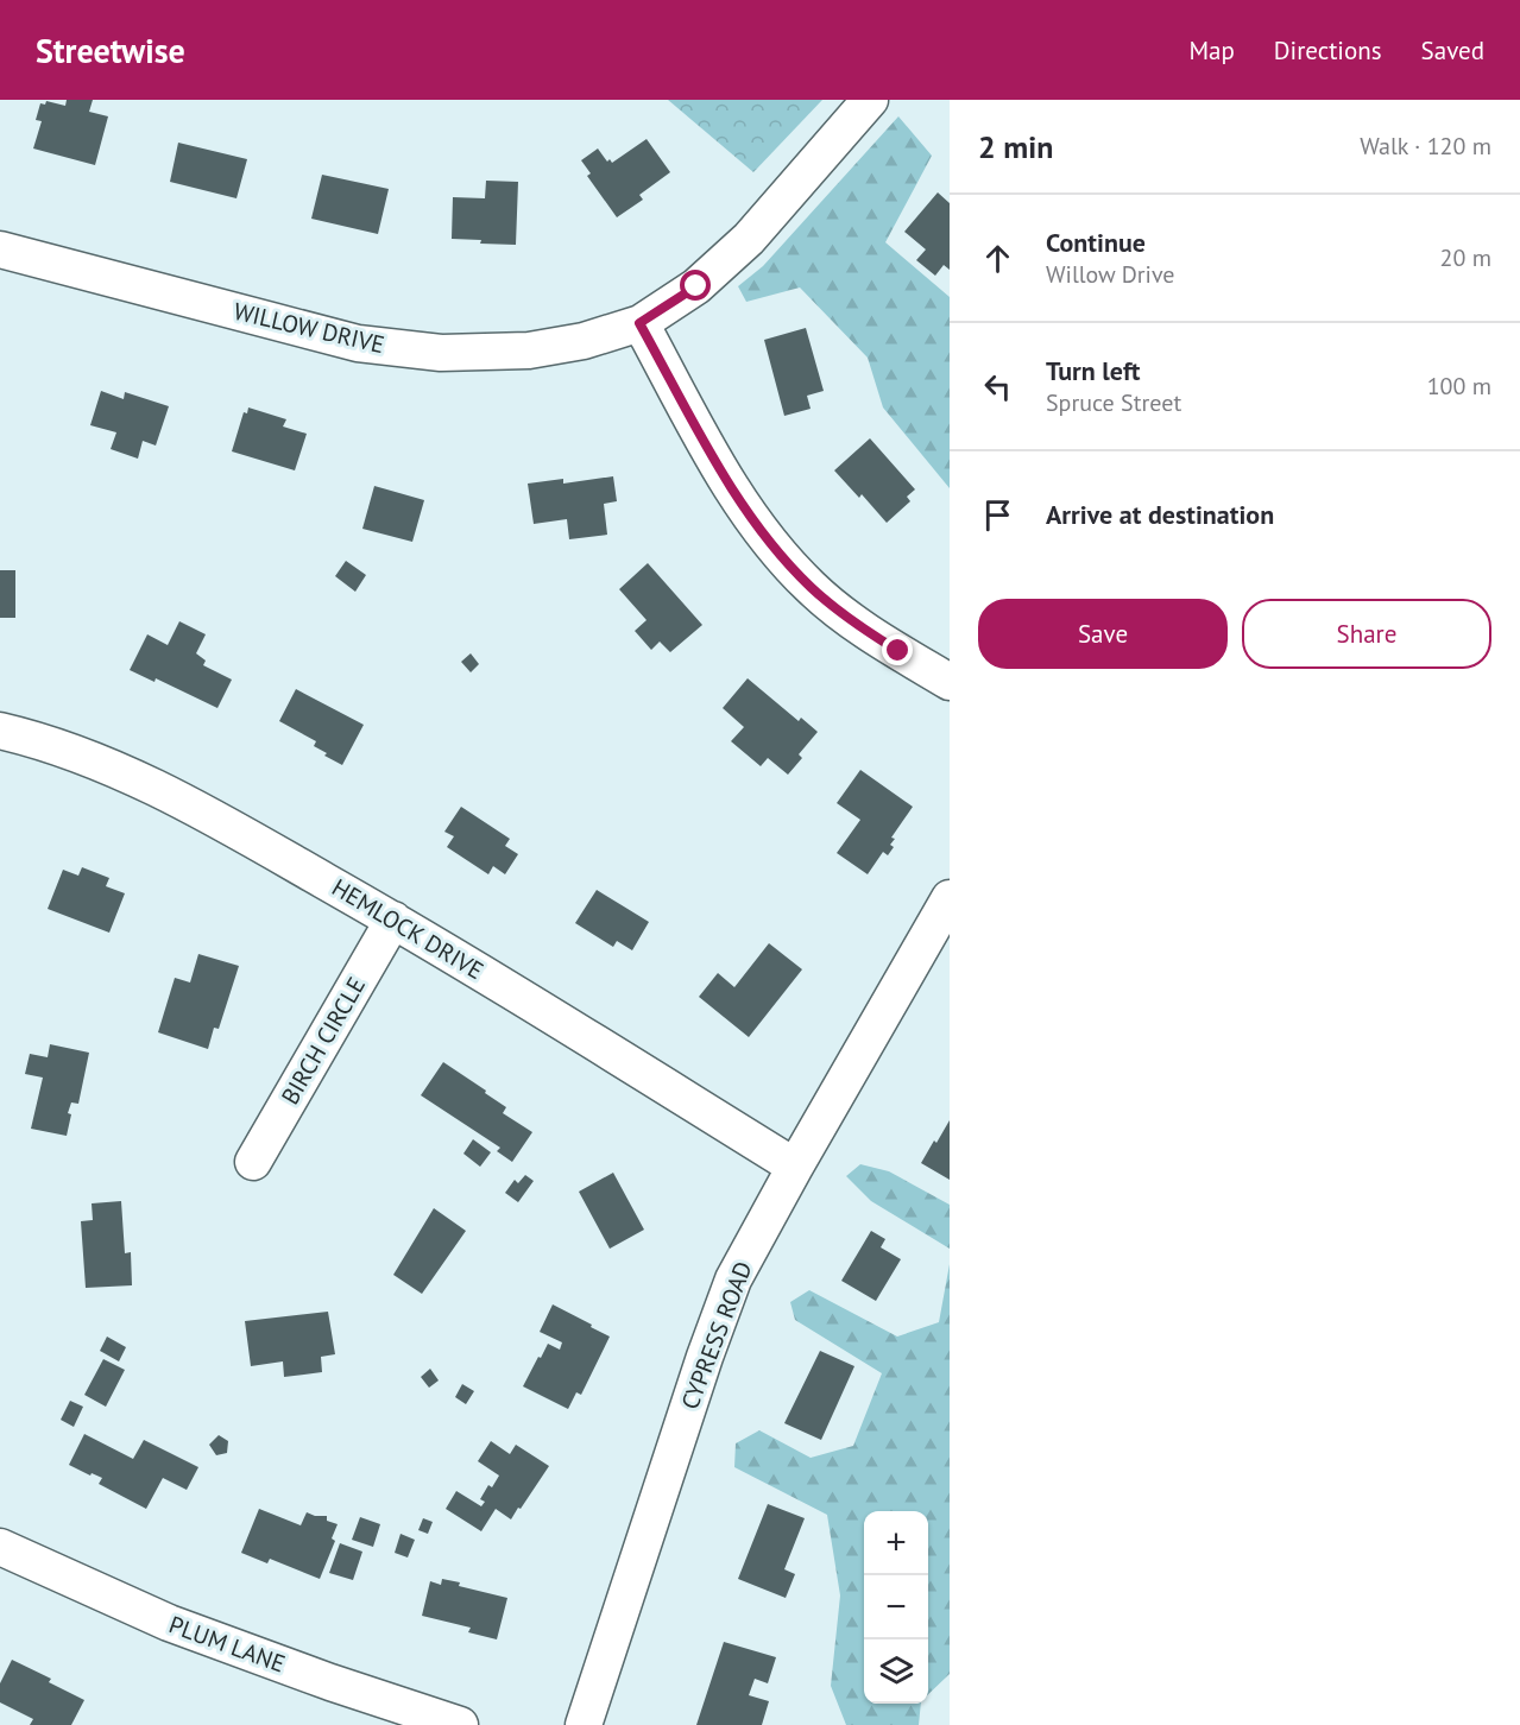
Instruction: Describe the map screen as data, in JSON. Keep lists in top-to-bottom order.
{
  "streets": {
    "street": [
      "WILLOW DRIVE",
      "HEMLOCK DRIVE",
      "BIRCH CIRCLE",
      "CYPRESS ROAD",
      "PLUM LANE"
    ]
  },
  "crossings": [
    ["HEMLOCK DRIVE", "BIRCH CIRCLE"],
    ["HEMLOCK DRIVE", "CYPRESS ROAD"]
  ],
  "page": {
    "header": "Streetwise",
    "nav": ["Map", "Directions", "Saved"],
    "heading": ["2 min", "Walk · 120 m"],
    "list": [
      ["Continue", "Willow Drive", "20 m"],
      ["Turn left", "Spruce Street", "100 m"],
      "Arrive at destination"
    ],
    "buttons": ["Save", "Share"],
    "map_buttons": ["+", "−"]
  }
}
